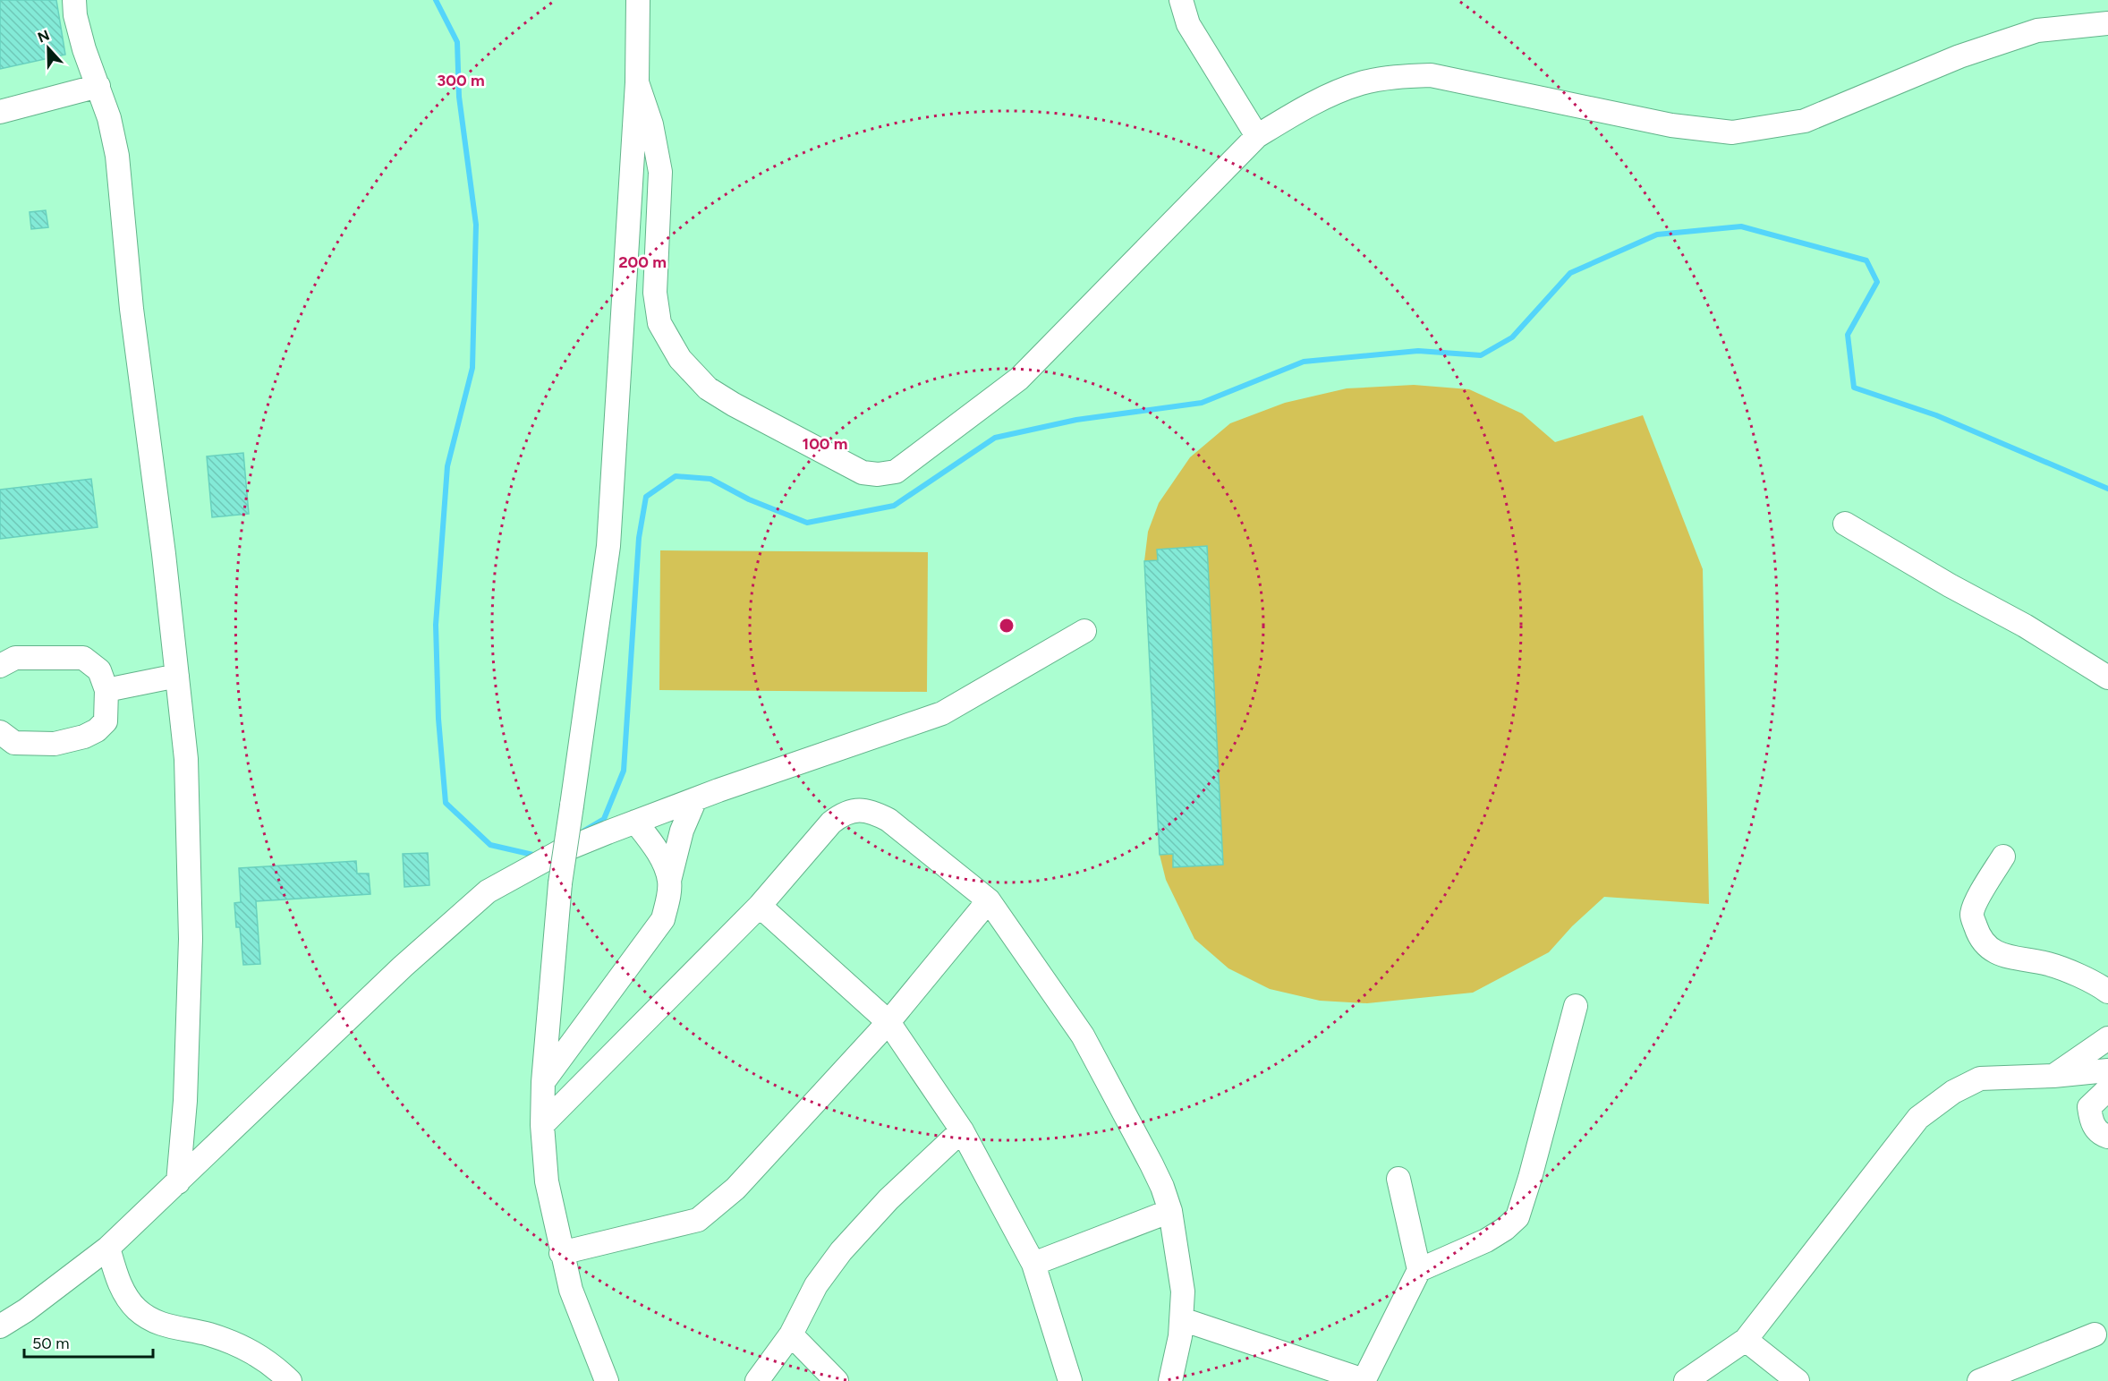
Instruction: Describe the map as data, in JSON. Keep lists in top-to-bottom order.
{
  "scale_bar": "50 m",
  "north": "top",
  "rings": ["300 m", "200 m", "100 m"]
}
